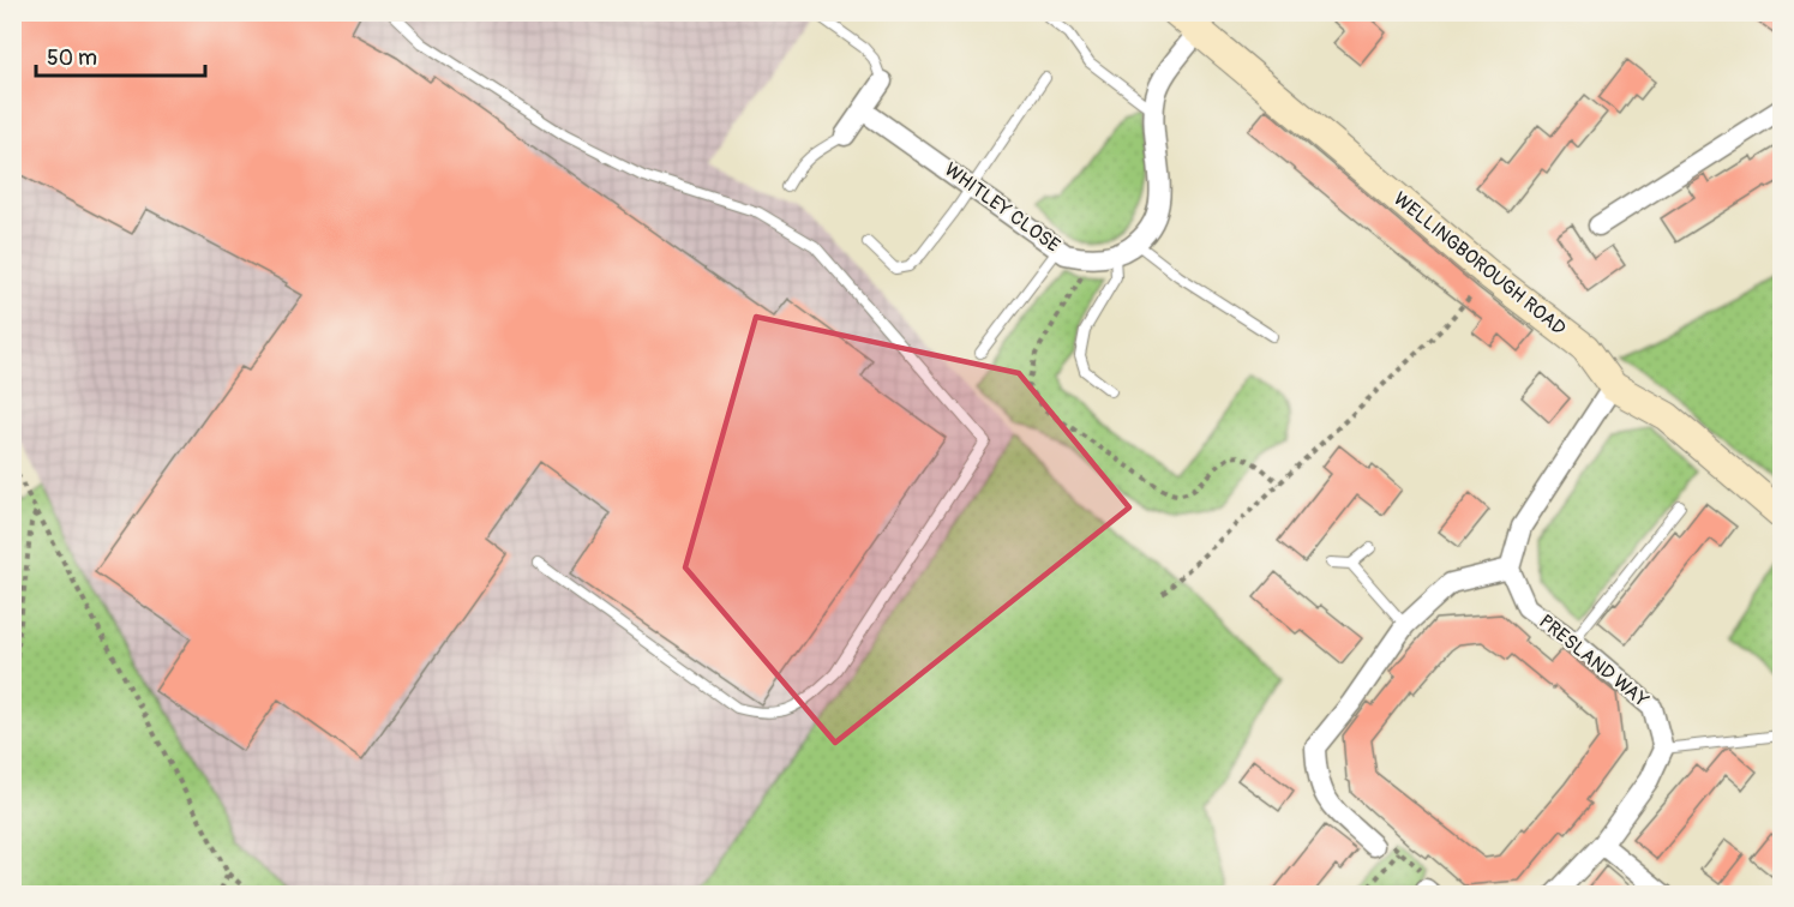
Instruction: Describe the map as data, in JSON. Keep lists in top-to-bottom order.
{
  "streets": {
    "main road": ["WELLINGBOROUGH ROAD"],
    "street": ["WHITLEY CLOSE", "PRESLAND WAY"]
  },
  "crossings": [
    ["WHITLEY CLOSE", "WELLINGBOROUGH ROAD"]
  ],
  "scale_bar": "50 m"
}
